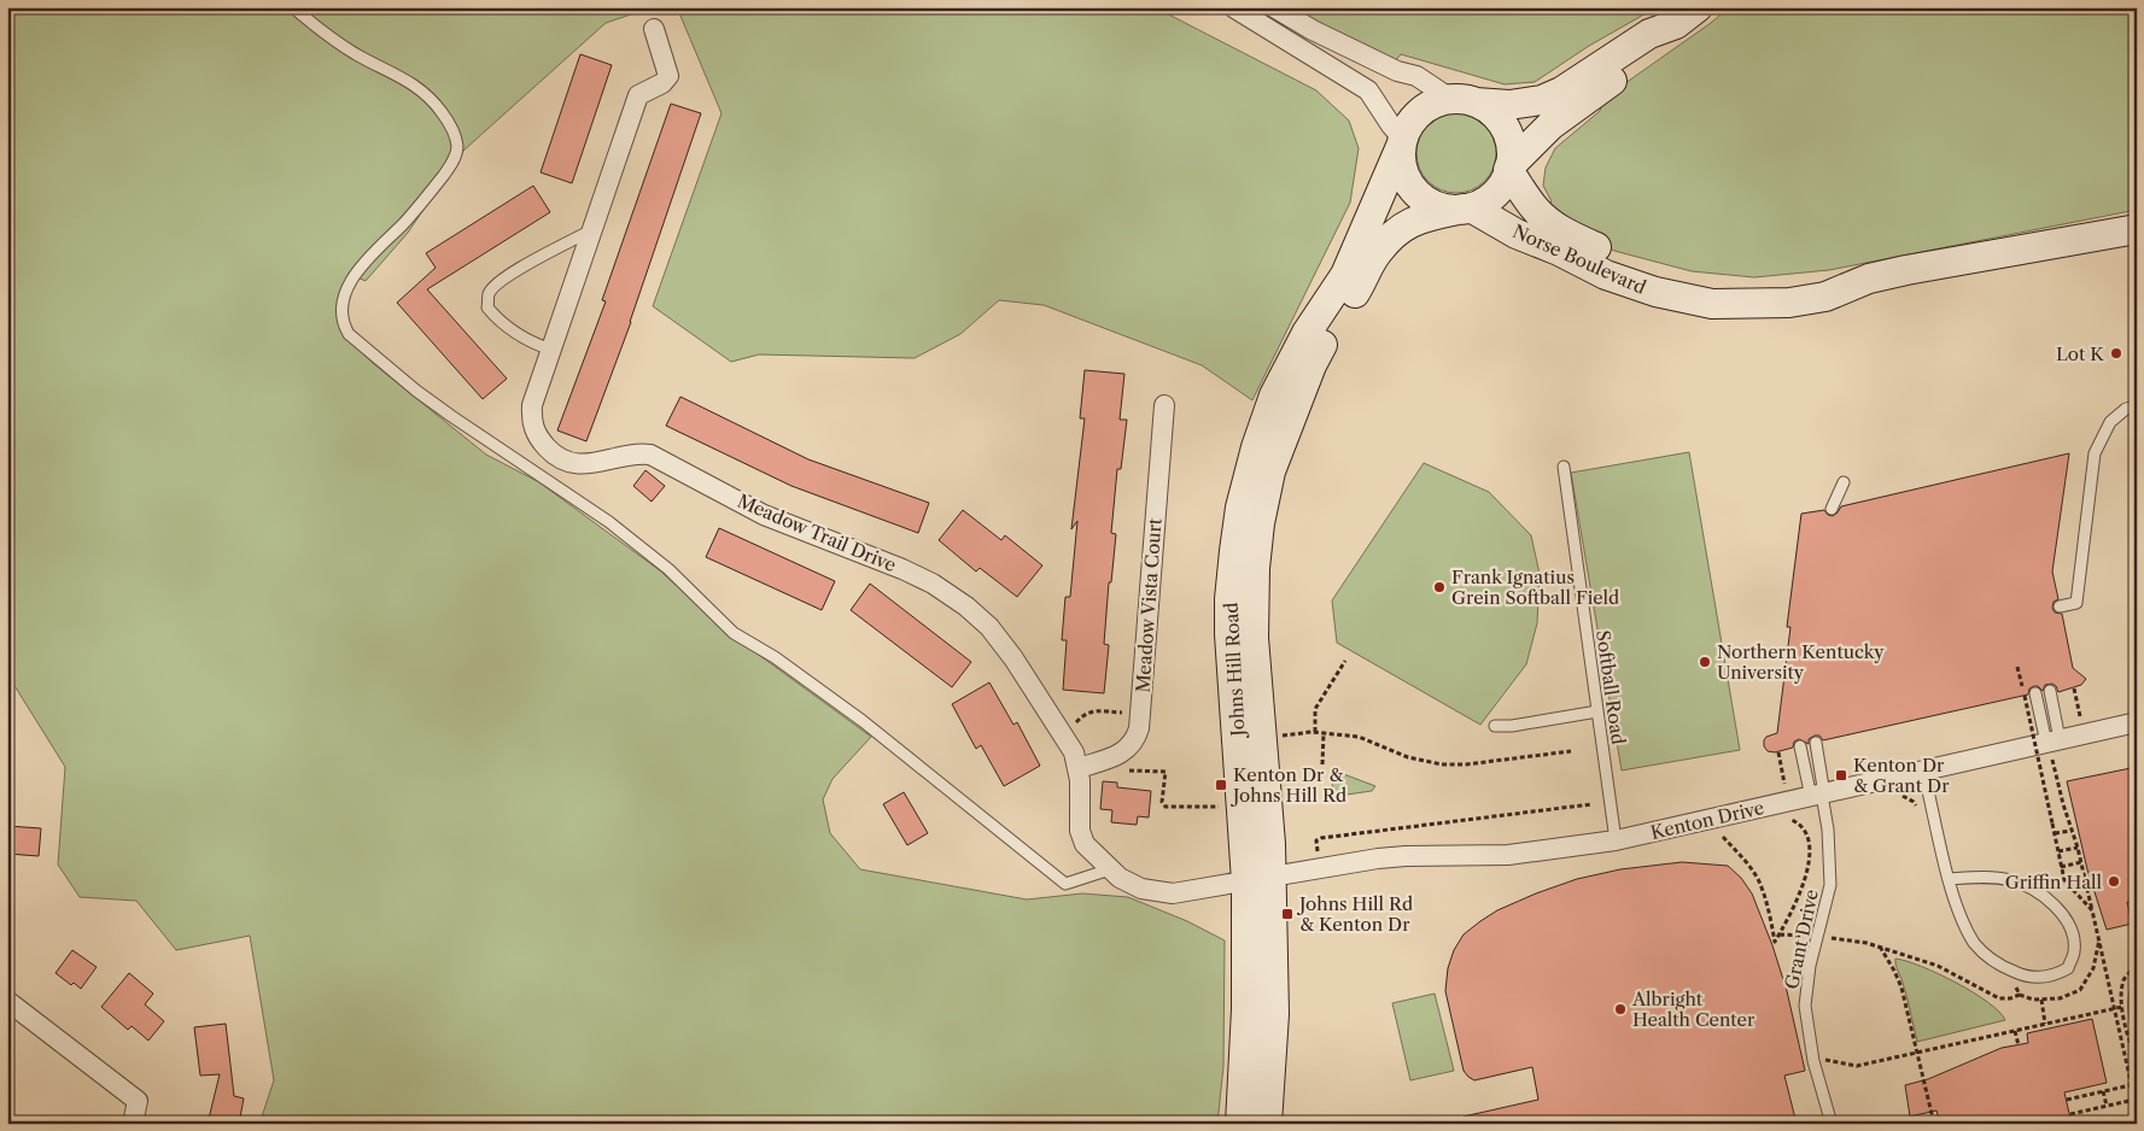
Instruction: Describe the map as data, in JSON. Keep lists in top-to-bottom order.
{
  "streets": {
    "main road": ["Norse Boulevard", "Johns Hill Road"],
    "street": ["Meadow Trail Drive", "Meadow Vista Court", "Kenton Drive"],
    "lane": ["Softball Road", "Grant Drive"]
  },
  "crossings": [
    ["Norse Boulevard", "Johns Hill Road"],
    ["Meadow Trail Drive", "Johns Hill Road"],
    ["Meadow Trail Drive", "Kenton Drive"],
    ["Johns Hill Road", "Kenton Drive"],
    ["Softball Road", "Kenton Drive"],
    ["Kenton Drive", "Grant Drive"]
  ],
  "places": {
    "other": [
      "Lot K",
      "Frank Ignatius Grein Softball Field",
      "Northern Kentucky University",
      "Griffin Hall",
      "Albright Health Center"
    ],
    "transit": ["Kenton Dr & Grant Dr", "Kenton Dr & Johns Hill Rd", "Johns Hill Rd & Kenton Dr"]
  }
}
